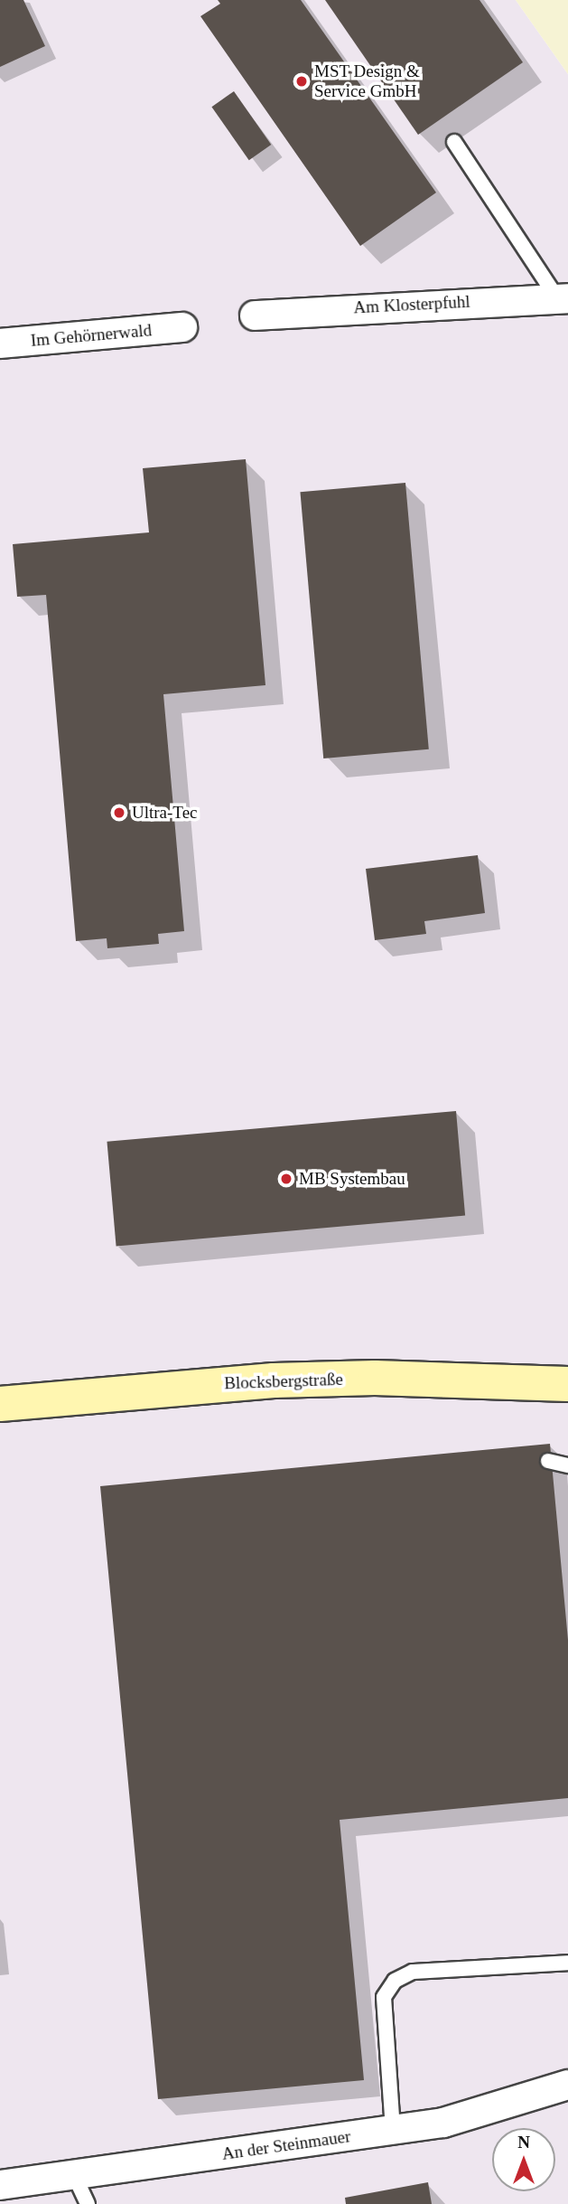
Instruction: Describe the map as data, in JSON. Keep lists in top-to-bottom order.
{
  "streets": {
    "main road": ["Blocksbergstraße"],
    "street": ["Am Klosterpfuhl", "Im Gehörnerwald", "An der Steinmauer"]
  },
  "places": ["MST Design & Service GmbH", "Ultra-Tec", "MB Systembau"],
  "north": "top"
}
